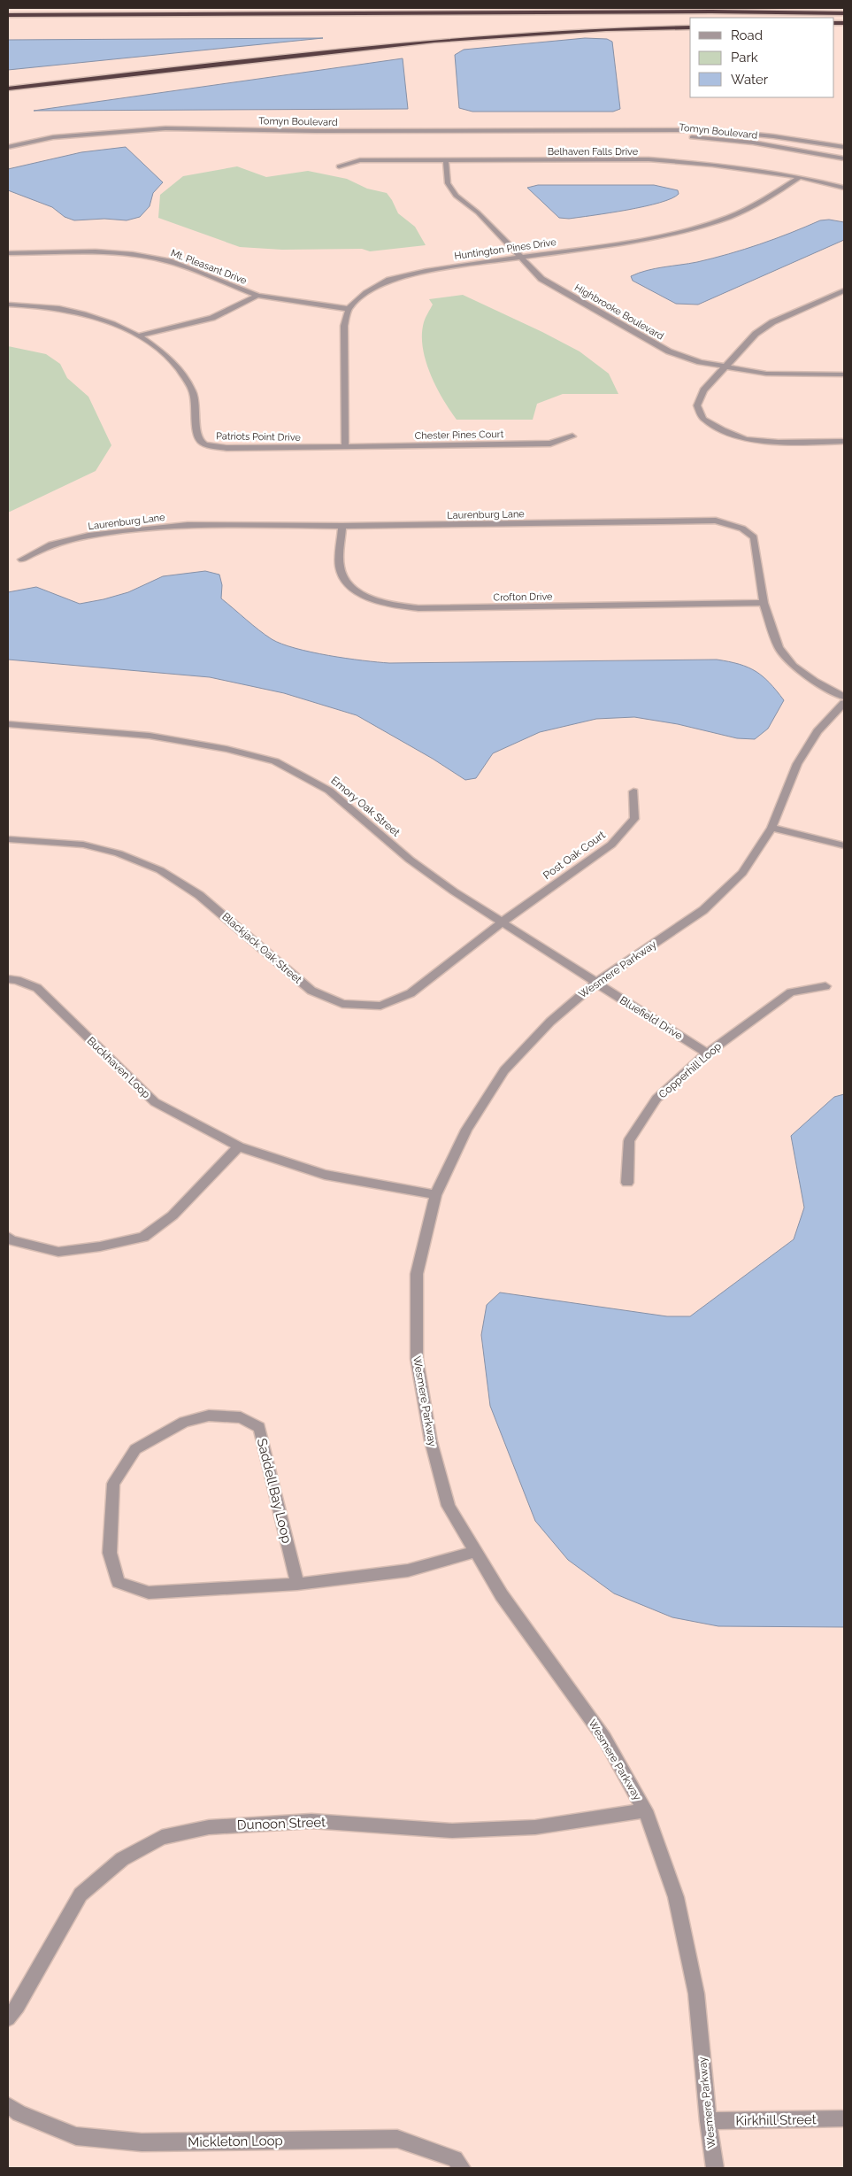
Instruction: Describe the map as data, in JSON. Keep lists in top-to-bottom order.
{
  "streets": {
    "street": [
      "Tomyn Boulevard",
      "Belhaven Falls Drive",
      "Huntington Pines Drive",
      "Mt. Pleasant Drive",
      "Highbrooke Boulevard",
      "Chester Pines Court",
      "Patriots Point Drive",
      "Laurenburg Lane",
      "Crofton Drive",
      "Emory Oak Street",
      "Post Oak Court",
      "Blackjack Oak Street",
      "Wesmere Parkway",
      "Bluefield Drive",
      "Buckhaven Loop",
      "Copperhill Loop",
      "Saddell Bay Loop",
      "Dunoon Street",
      "Kirkhill Street",
      "Mickleton Loop"
    ]
  },
  "crossings": [
    ["Belhaven Falls Drive", "Huntington Pines Drive"],
    ["Belhaven Falls Drive", "Highbrooke Boulevard"],
    ["Huntington Pines Drive", "Mt. Pleasant Drive"],
    ["Huntington Pines Drive", "Highbrooke Boulevard"],
    ["Chester Pines Court", "Patriots Point Drive"],
    ["Laurenburg Lane", "Crofton Drive"],
    ["Emory Oak Street", "Post Oak Court"],
    ["Emory Oak Street", "Blackjack Oak Street"],
    ["Emory Oak Street", "Wesmere Parkway"],
    ["Emory Oak Street", "Bluefield Drive"],
    ["Post Oak Court", "Blackjack Oak Street"],
    ["Wesmere Parkway", "Bluefield Drive"],
    ["Wesmere Parkway", "Buckhaven Loop"],
    ["Wesmere Parkway", "Saddell Bay Loop"],
    ["Wesmere Parkway", "Dunoon Street"],
    ["Wesmere Parkway", "Kirkhill Street"],
    ["Bluefield Drive", "Copperhill Loop"]
  ],
  "legend": ["Road", "Park", "Water"]
}
